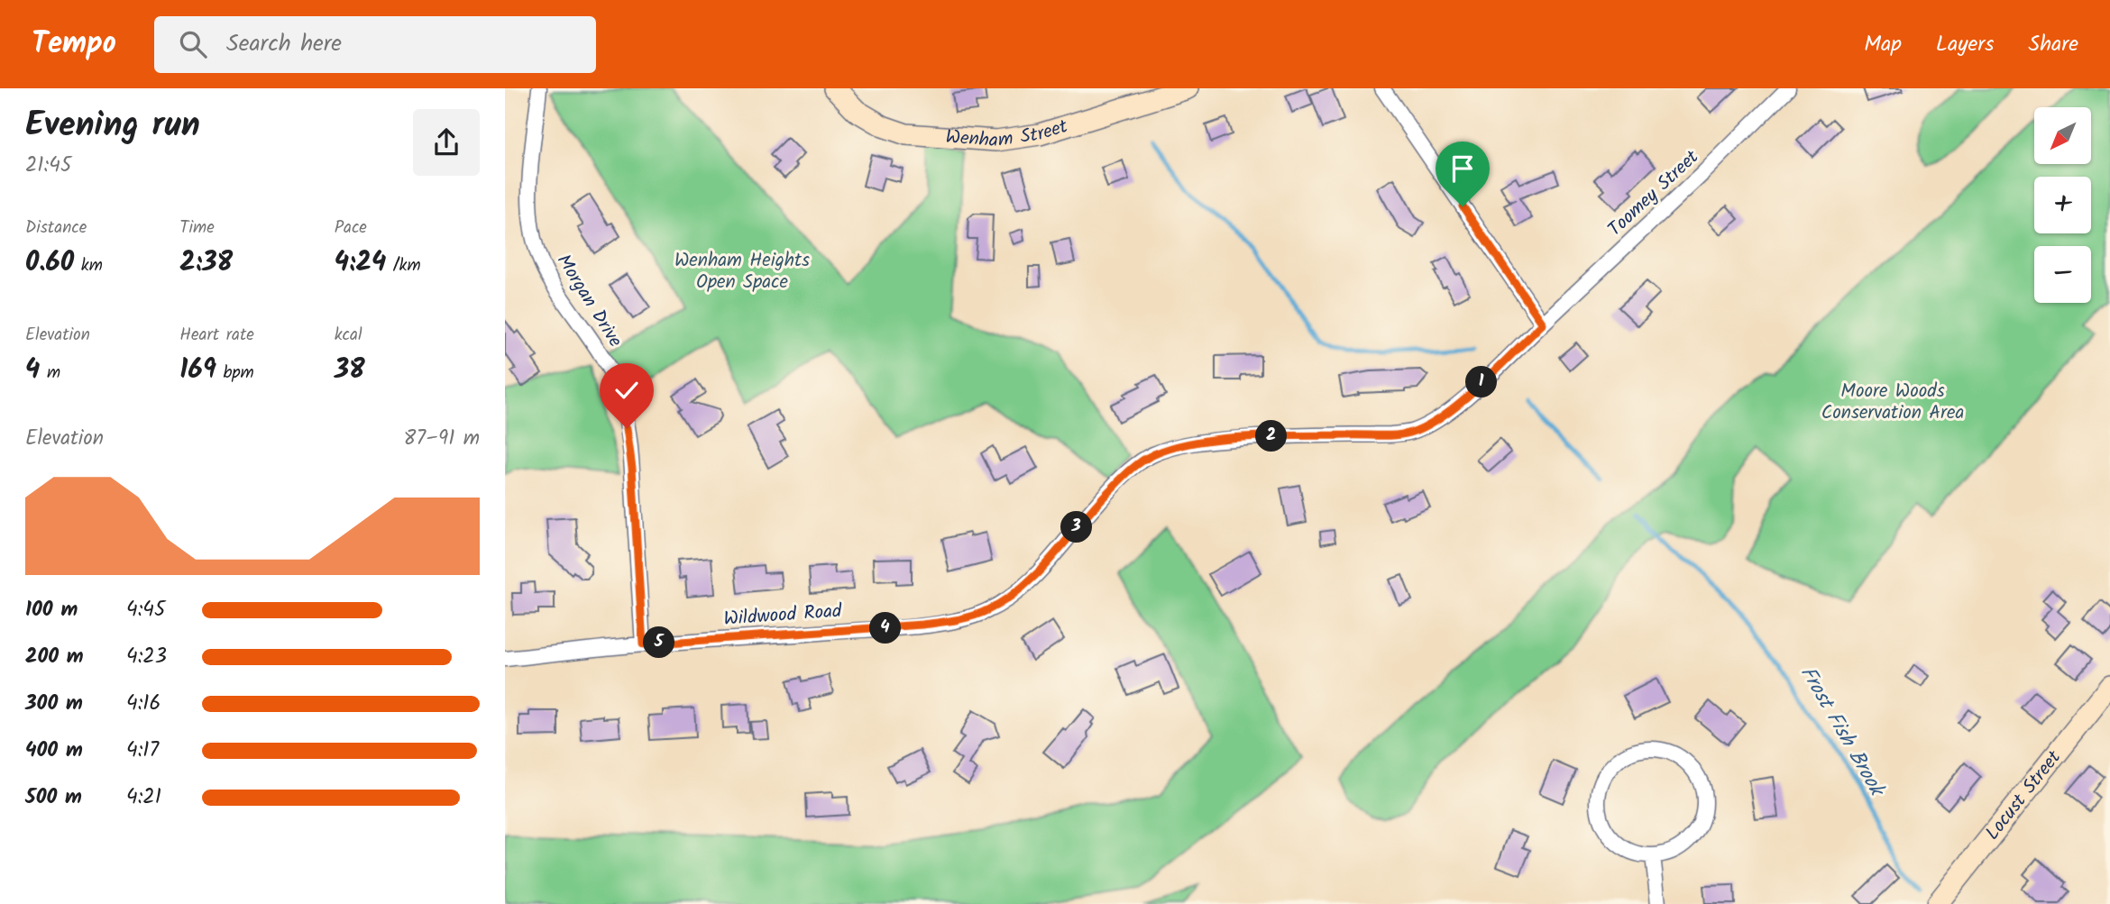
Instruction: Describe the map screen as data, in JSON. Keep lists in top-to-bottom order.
{
  "streets": {
    "main road": ["Wenham Street", "Locust Street"],
    "street": ["Toomey Street", "Morgan Drive", "Wildwood Road"]
  },
  "crossings": [
    ["Toomey Street", "Wildwood Road"],
    ["Morgan Drive", "Wildwood Road"]
  ],
  "water": ["Frost Fish Brook"],
  "parks": ["Wenham Heights Open Space", "Moore Woods Conservation Area"],
  "north": "bottom left",
  "page": {
    "header": "Tempo",
    "search": "Search here",
    "nav": ["Map", "Layers", "Share"],
    "heading": ["Evening run", "21:45"],
    "map_buttons": ["+", "−"],
    "stats": [
      ["Distance", "0.60 km"],
      ["Time", "2:38"],
      ["Pace", "4:24 /km"],
      ["Elevation", "4 m"],
      ["Heart rate", "169 bpm"],
      ["kcal", "38"]
    ],
    "pins": [
      "1",
      "2",
      "3",
      "4",
      "5"
    ],
    "chart": ["Elevation", "87–91 m"],
    "list": [
      {
        "name": "100 m",
        "note": "4:45"
      },
      {
        "name": "200 m",
        "note": "4:23"
      },
      {
        "name": "300 m",
        "note": "4:16"
      },
      {
        "name": "400 m",
        "note": "4:17"
      },
      {
        "name": "500 m",
        "note": "4:21"
      }
    ]
  }
}
